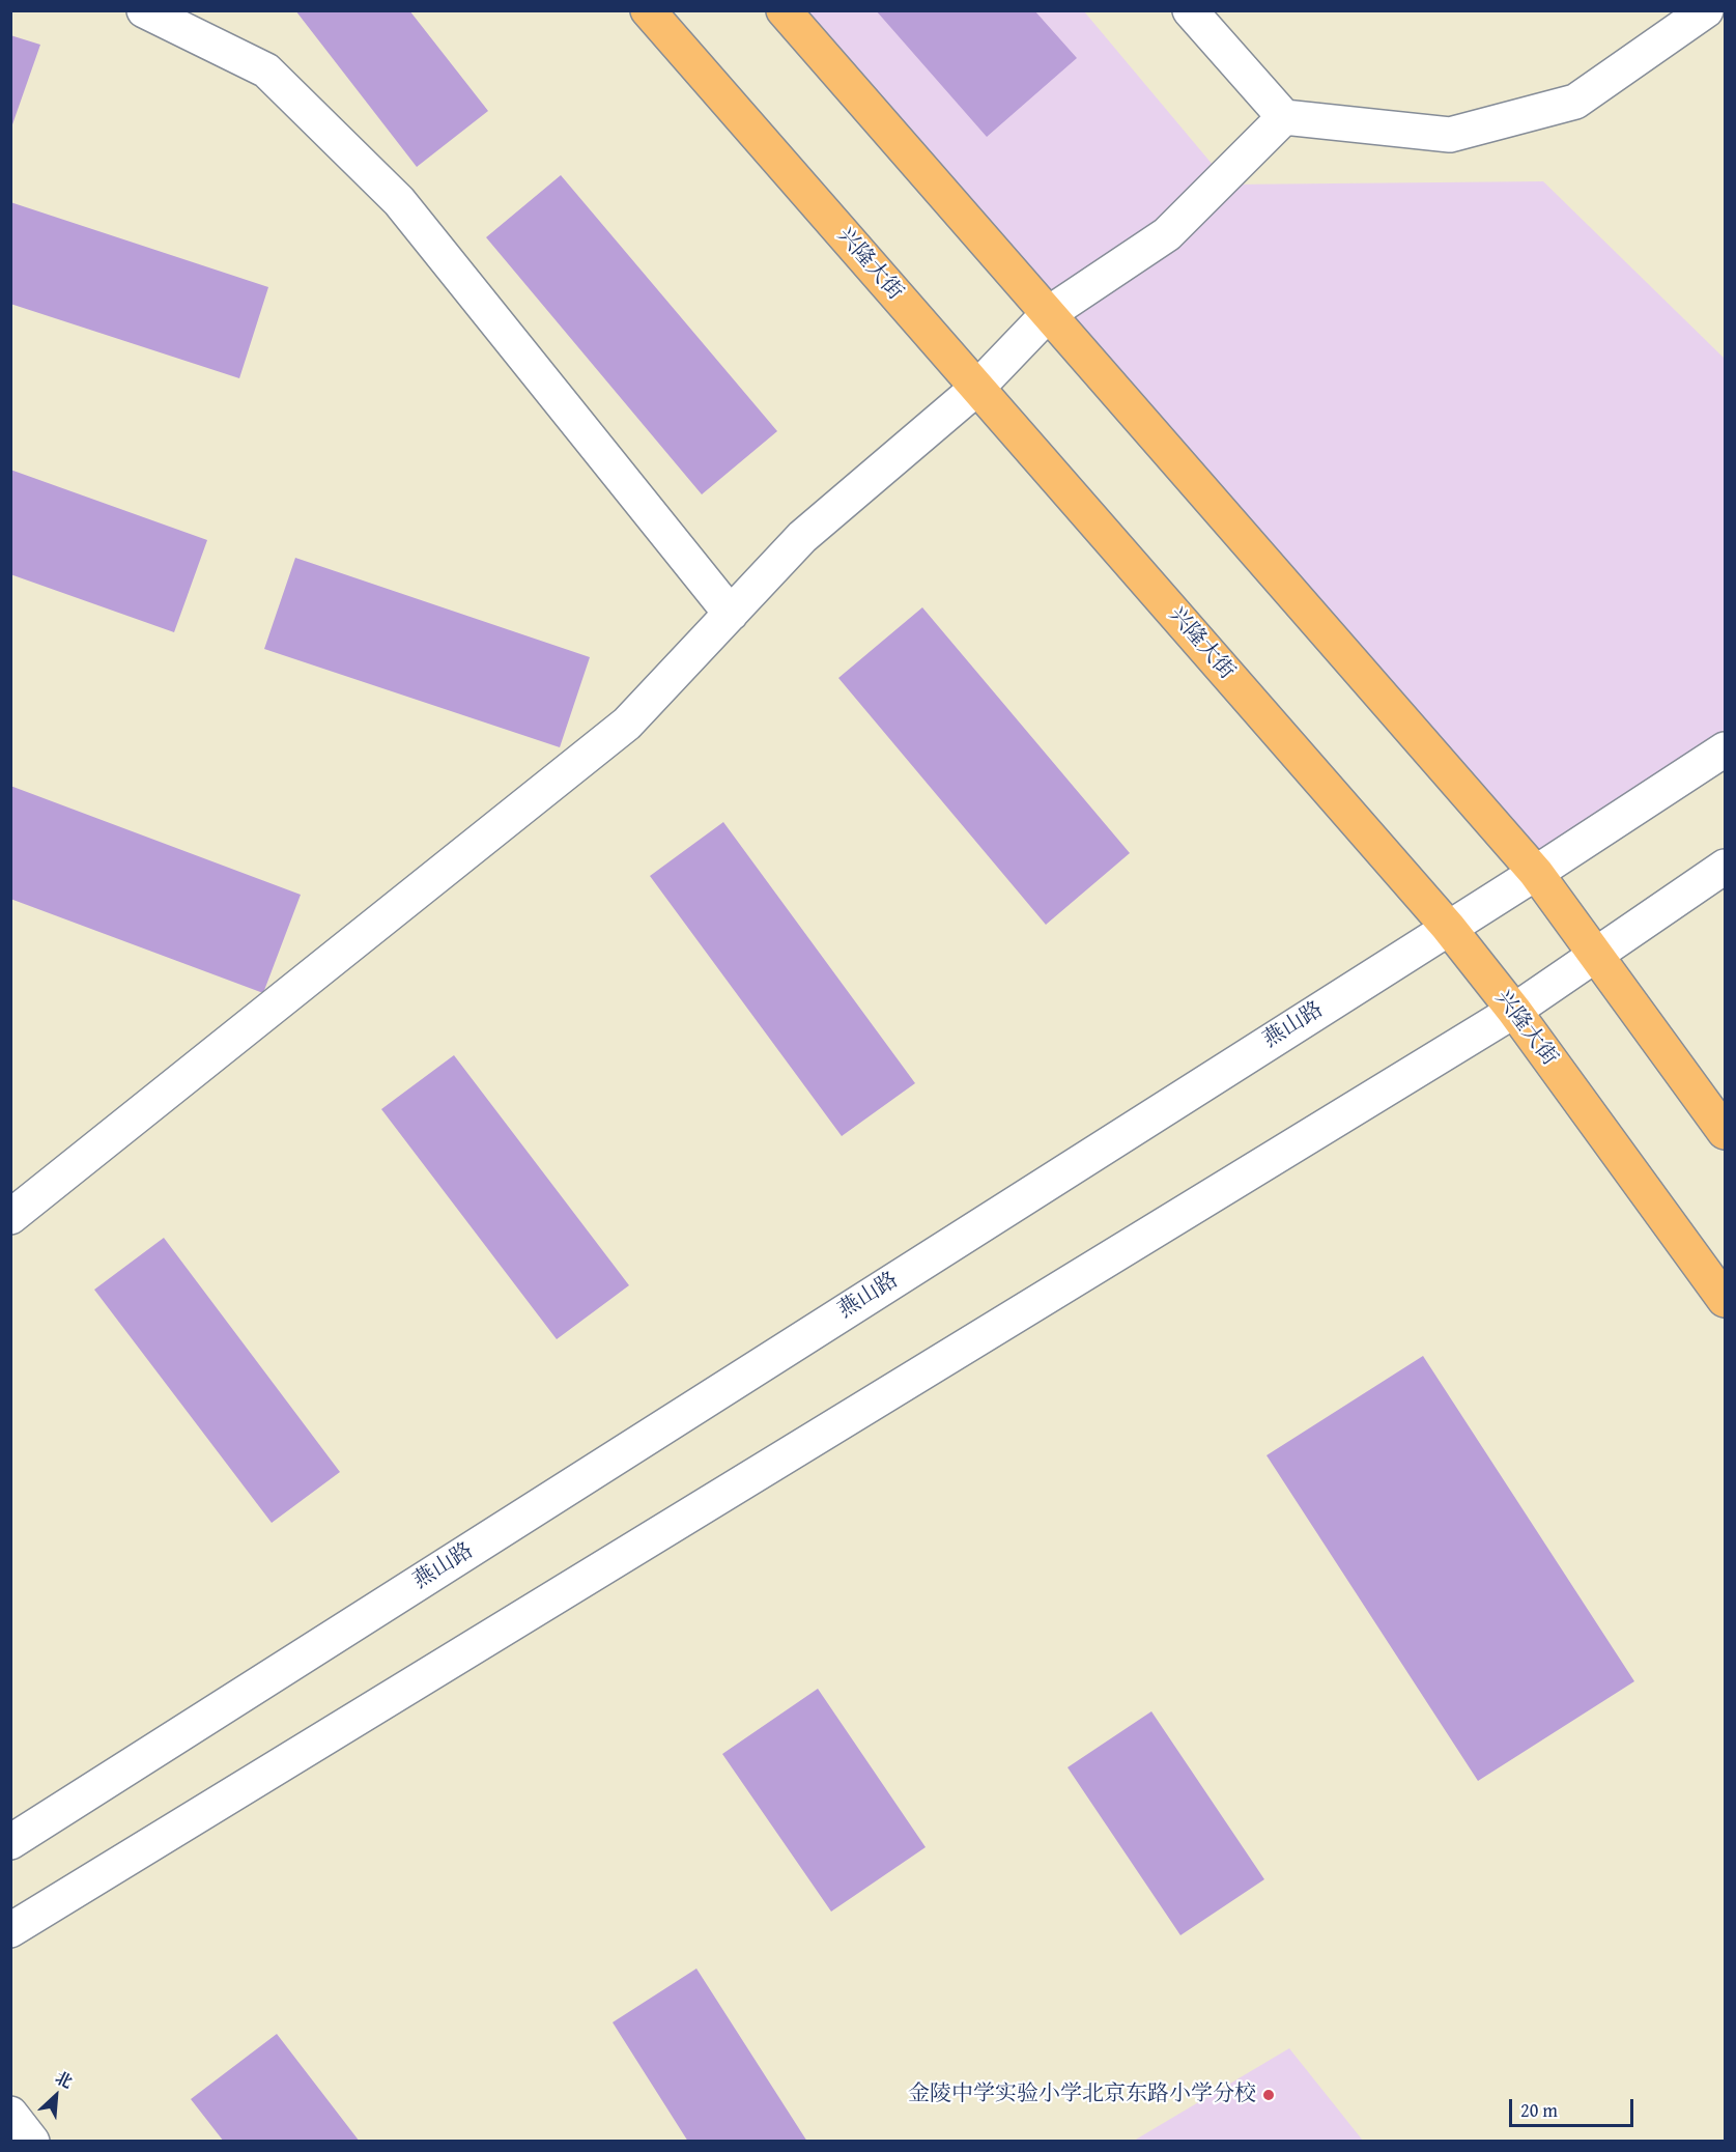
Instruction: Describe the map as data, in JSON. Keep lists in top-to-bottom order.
{
  "streets": {
    "main road": ["兴隆大街"],
    "street": ["燕山路"]
  },
  "crossings": [
    ["兴隆大街", "燕山路"]
  ],
  "places": ["金陵中学实验小学北京东路小学分校"],
  "scale_bar": "20 m",
  "north": "top right"
}
